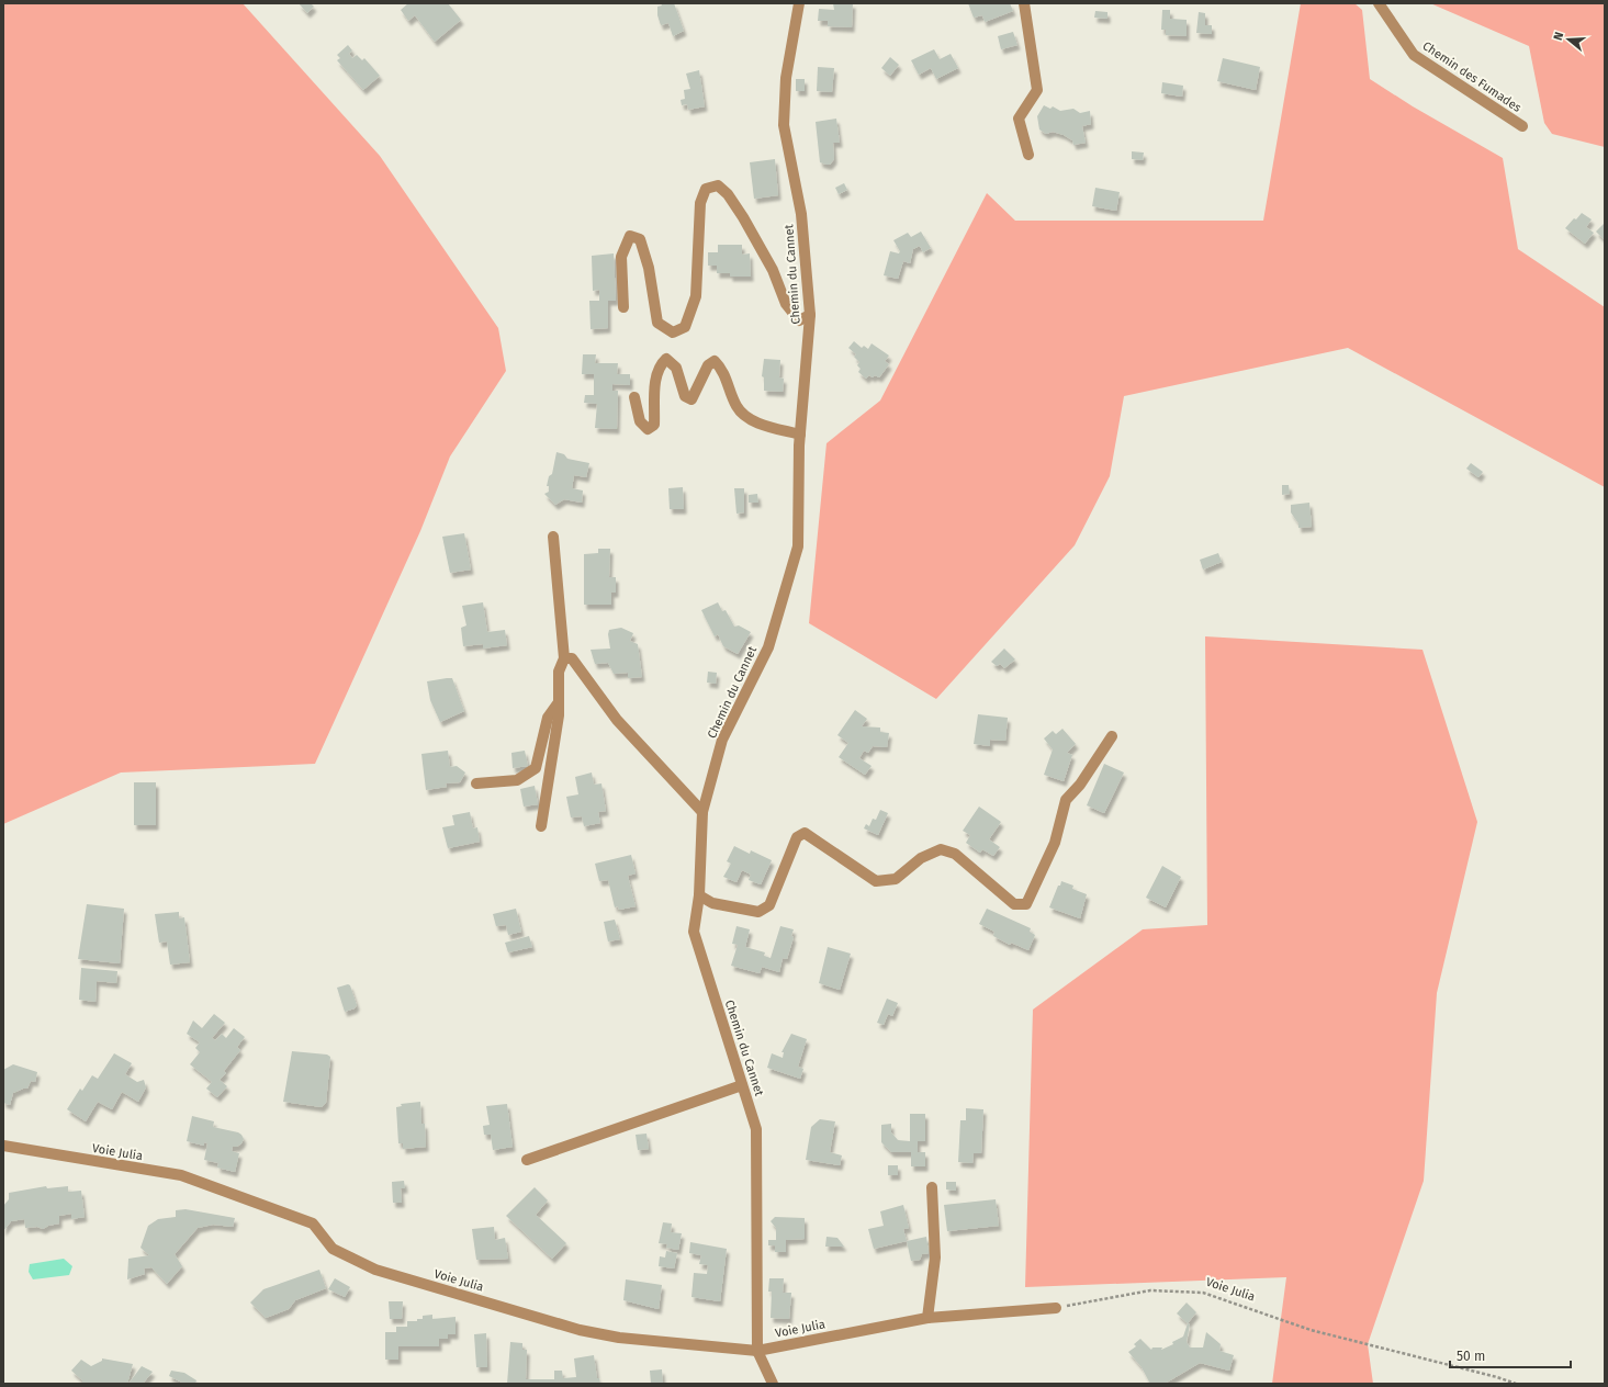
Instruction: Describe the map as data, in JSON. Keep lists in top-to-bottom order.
{
  "streets": {
    "street": ["Chemin des Fumades", "Chemin du Cannet", "Voie Julia"]
  },
  "crossings": [
    ["Chemin du Cannet", "Voie Julia"]
  ],
  "scale_bar": "50 m",
  "north": "left"
}
